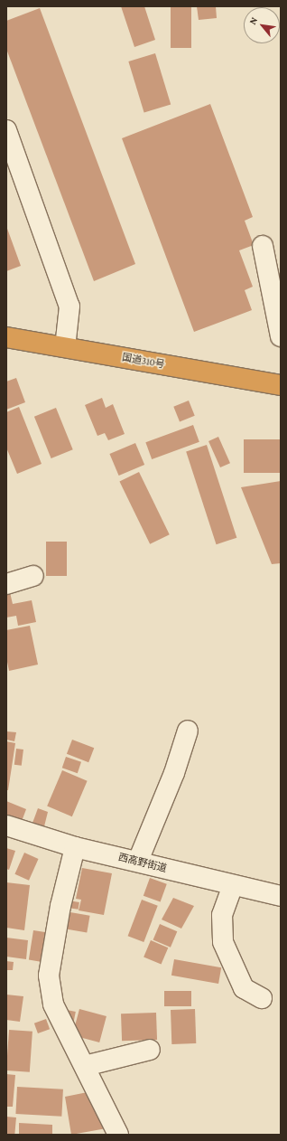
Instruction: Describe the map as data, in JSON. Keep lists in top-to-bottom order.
{
  "streets": {
    "highway": ["国道310号"],
    "street": ["西高野街道"]
  },
  "north": "top left"
}
